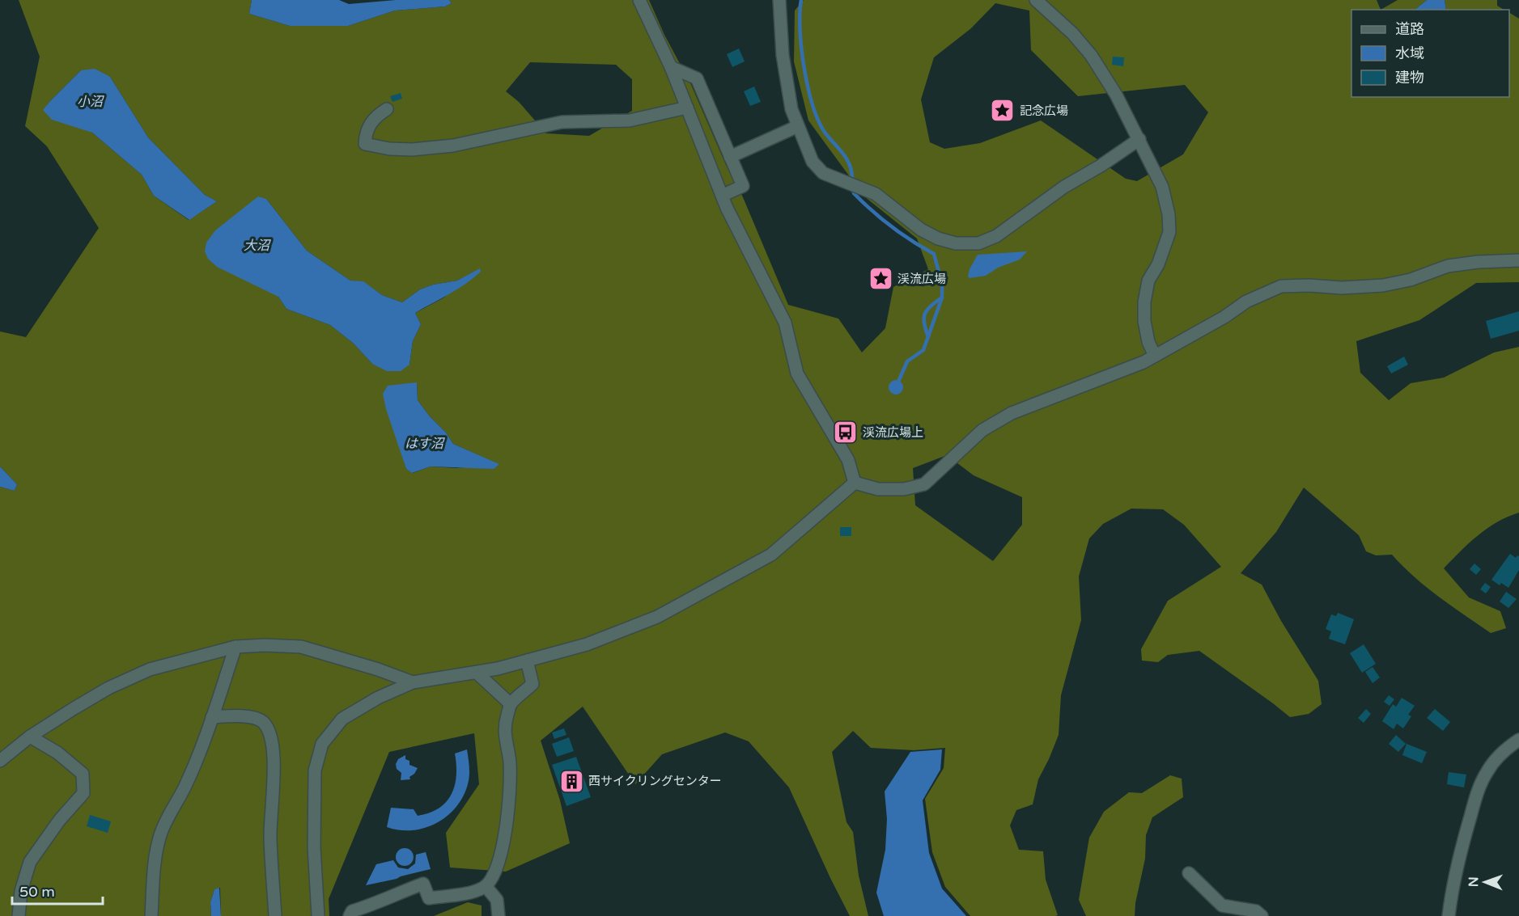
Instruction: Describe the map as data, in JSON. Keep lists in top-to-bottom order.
{
  "water": ["小沼", "大沼", "はす沼"],
  "places": {
    "place": ["記念広場", "渓流広場"],
    "bus stop": ["渓流広場上"],
    "building": ["西サイクリングセンター"]
  },
  "legend": ["道路", "水域", "建物"],
  "scale_bar": "50 m",
  "north": "left"
}
